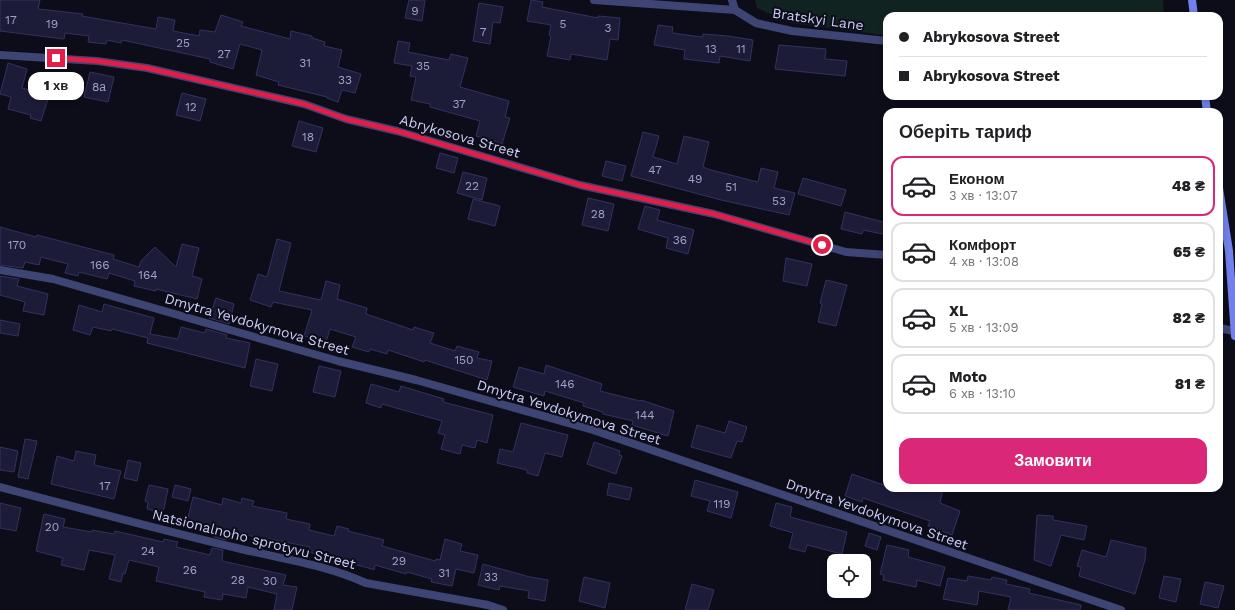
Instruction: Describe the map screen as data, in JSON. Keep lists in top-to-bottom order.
{
  "streets": {
    "street": [
      "Bratskyi Lane",
      "Abrykosova Street",
      "Dmytra Yevdokymova Street",
      "Natsionalnoho sprotyvu Street"
    ]
  },
  "house_numbers": [
    "9",
    "17",
    "19",
    "5",
    "3",
    "7",
    "25",
    "13",
    "11",
    "27",
    "31",
    "35",
    "33",
    "8а",
    "37",
    "12",
    "18",
    "47",
    "49",
    "22",
    "51",
    "53",
    "28",
    "36",
    "170",
    "166",
    "164",
    "150",
    "146",
    "144",
    "17",
    "119",
    "20",
    "24",
    "29",
    "26",
    "31",
    "33",
    "28",
    "30"
  ],
  "page": {
    "banner": ["Abrykosova Street", "Abrykosova Street"],
    "bubble": "1 хв",
    "heading": "Оберіть тариф",
    "list": [
      {
        "name": "Економ",
        "note": "3 хв · 13:07",
        "value": "48 ₴"
      },
      {
        "name": "Комфорт",
        "note": "4 хв · 13:08",
        "value": "65 ₴"
      },
      {
        "name": "XL",
        "note": "5 хв · 13:09",
        "value": "82 ₴"
      },
      {
        "name": "Moto",
        "note": "6 хв · 13:10",
        "value": "81 ₴"
      }
    ],
    "buttons": "Замовити"
  }
}
